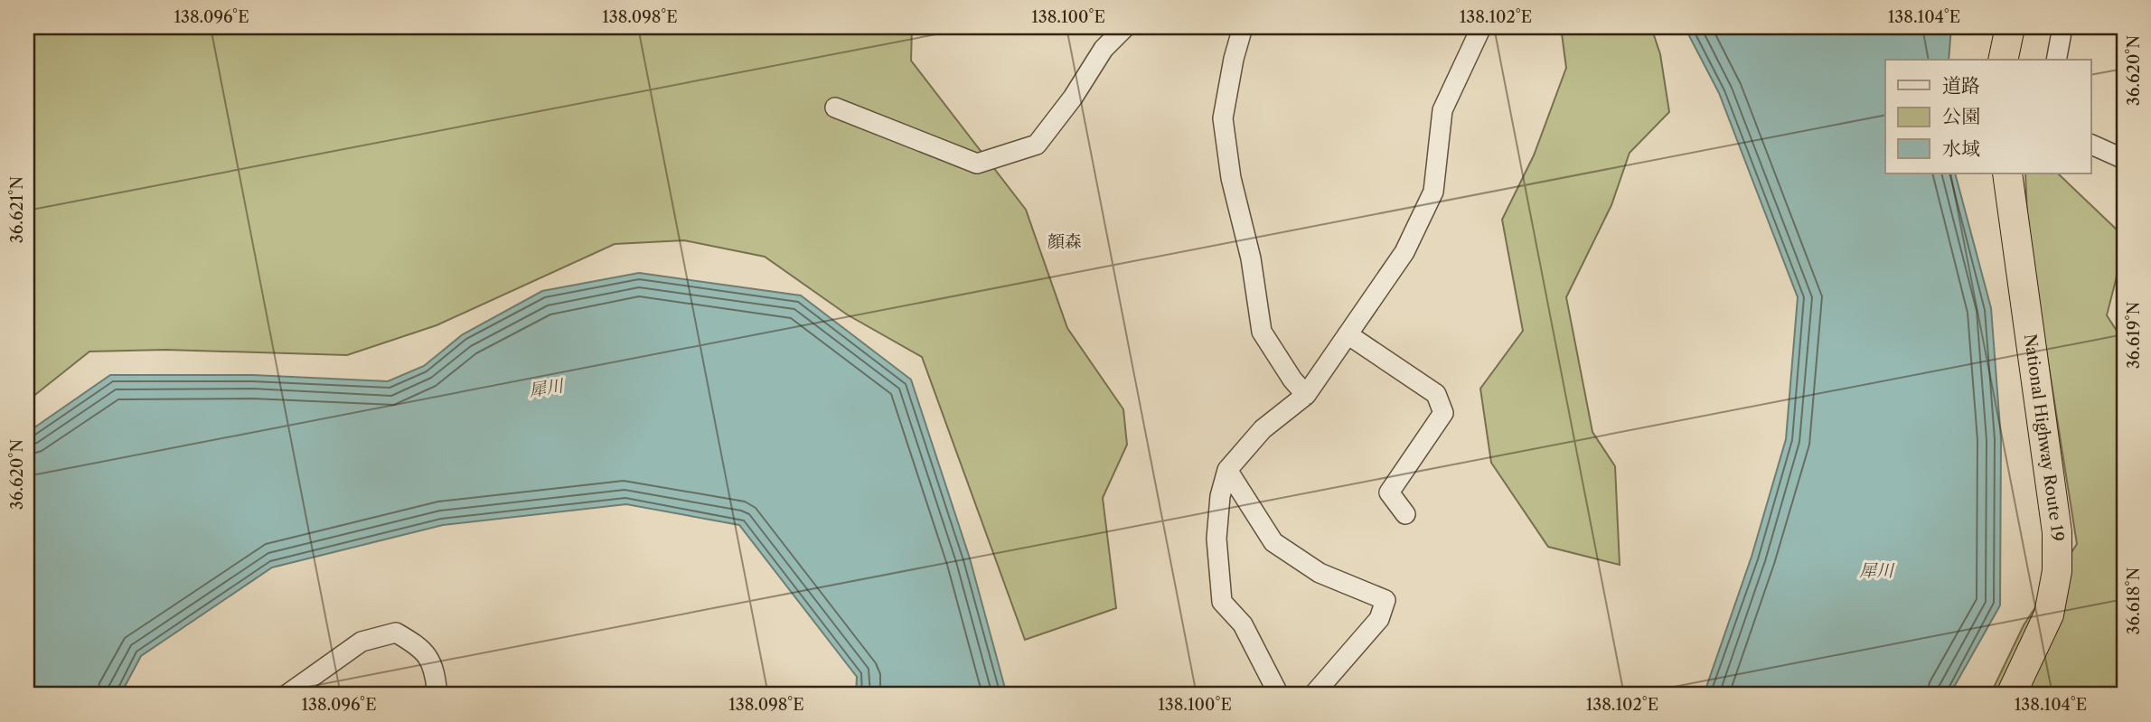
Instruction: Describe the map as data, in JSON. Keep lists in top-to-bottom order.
{
  "streets": {
    "highway": ["National Highway Route 19"]
  },
  "districts": ["顔森"],
  "water": ["犀川"],
  "legend": ["道路", "公園", "水域"],
  "coordinates": [
    "138.096°E",
    "138.098°E",
    "138.100°E",
    "138.102°E",
    "138.104°E",
    "36.620°N",
    "36.621°N",
    "36.619°N",
    "36.618°N"
  ]
}
